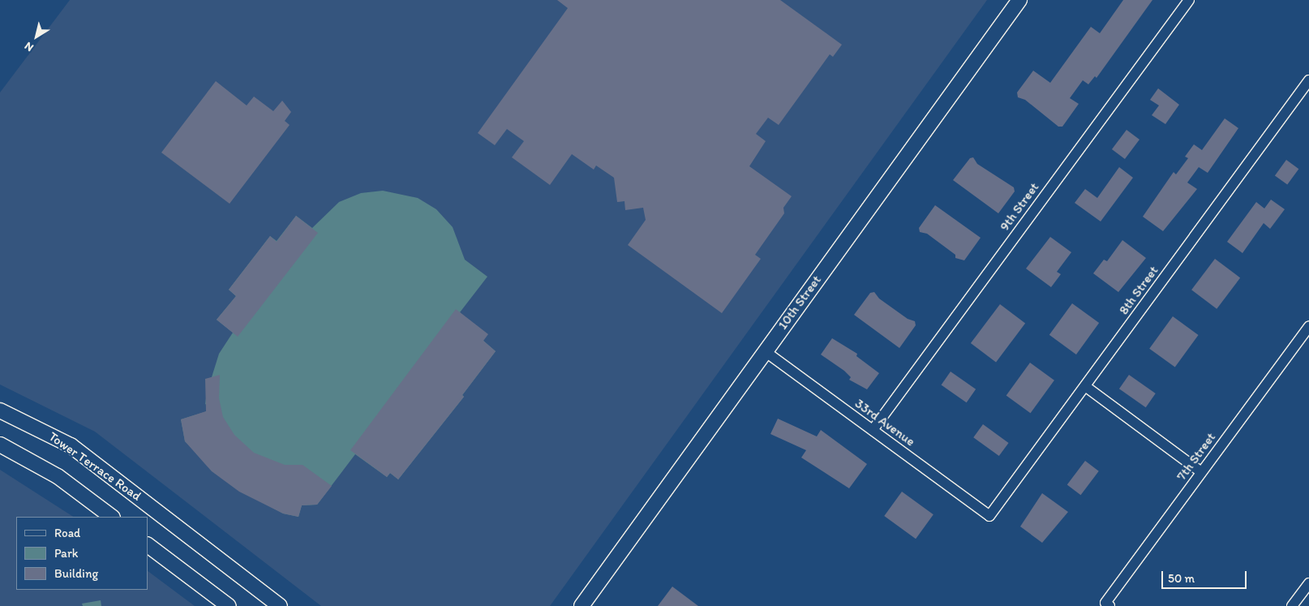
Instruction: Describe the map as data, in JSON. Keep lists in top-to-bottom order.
{
  "streets": {
    "street": [
      "9th Street",
      "8th Street",
      "10th Street",
      "33rd Avenue",
      "7th Street",
      "Tower Terrace Road"
    ]
  },
  "crossings": [
    ["9th Street", "33rd Avenue"],
    ["8th Street", "33rd Avenue"],
    ["10th Street", "33rd Avenue"]
  ],
  "legend": ["Road", "Park", "Building"],
  "scale_bar": "50 m",
  "north": "bottom left"
}
